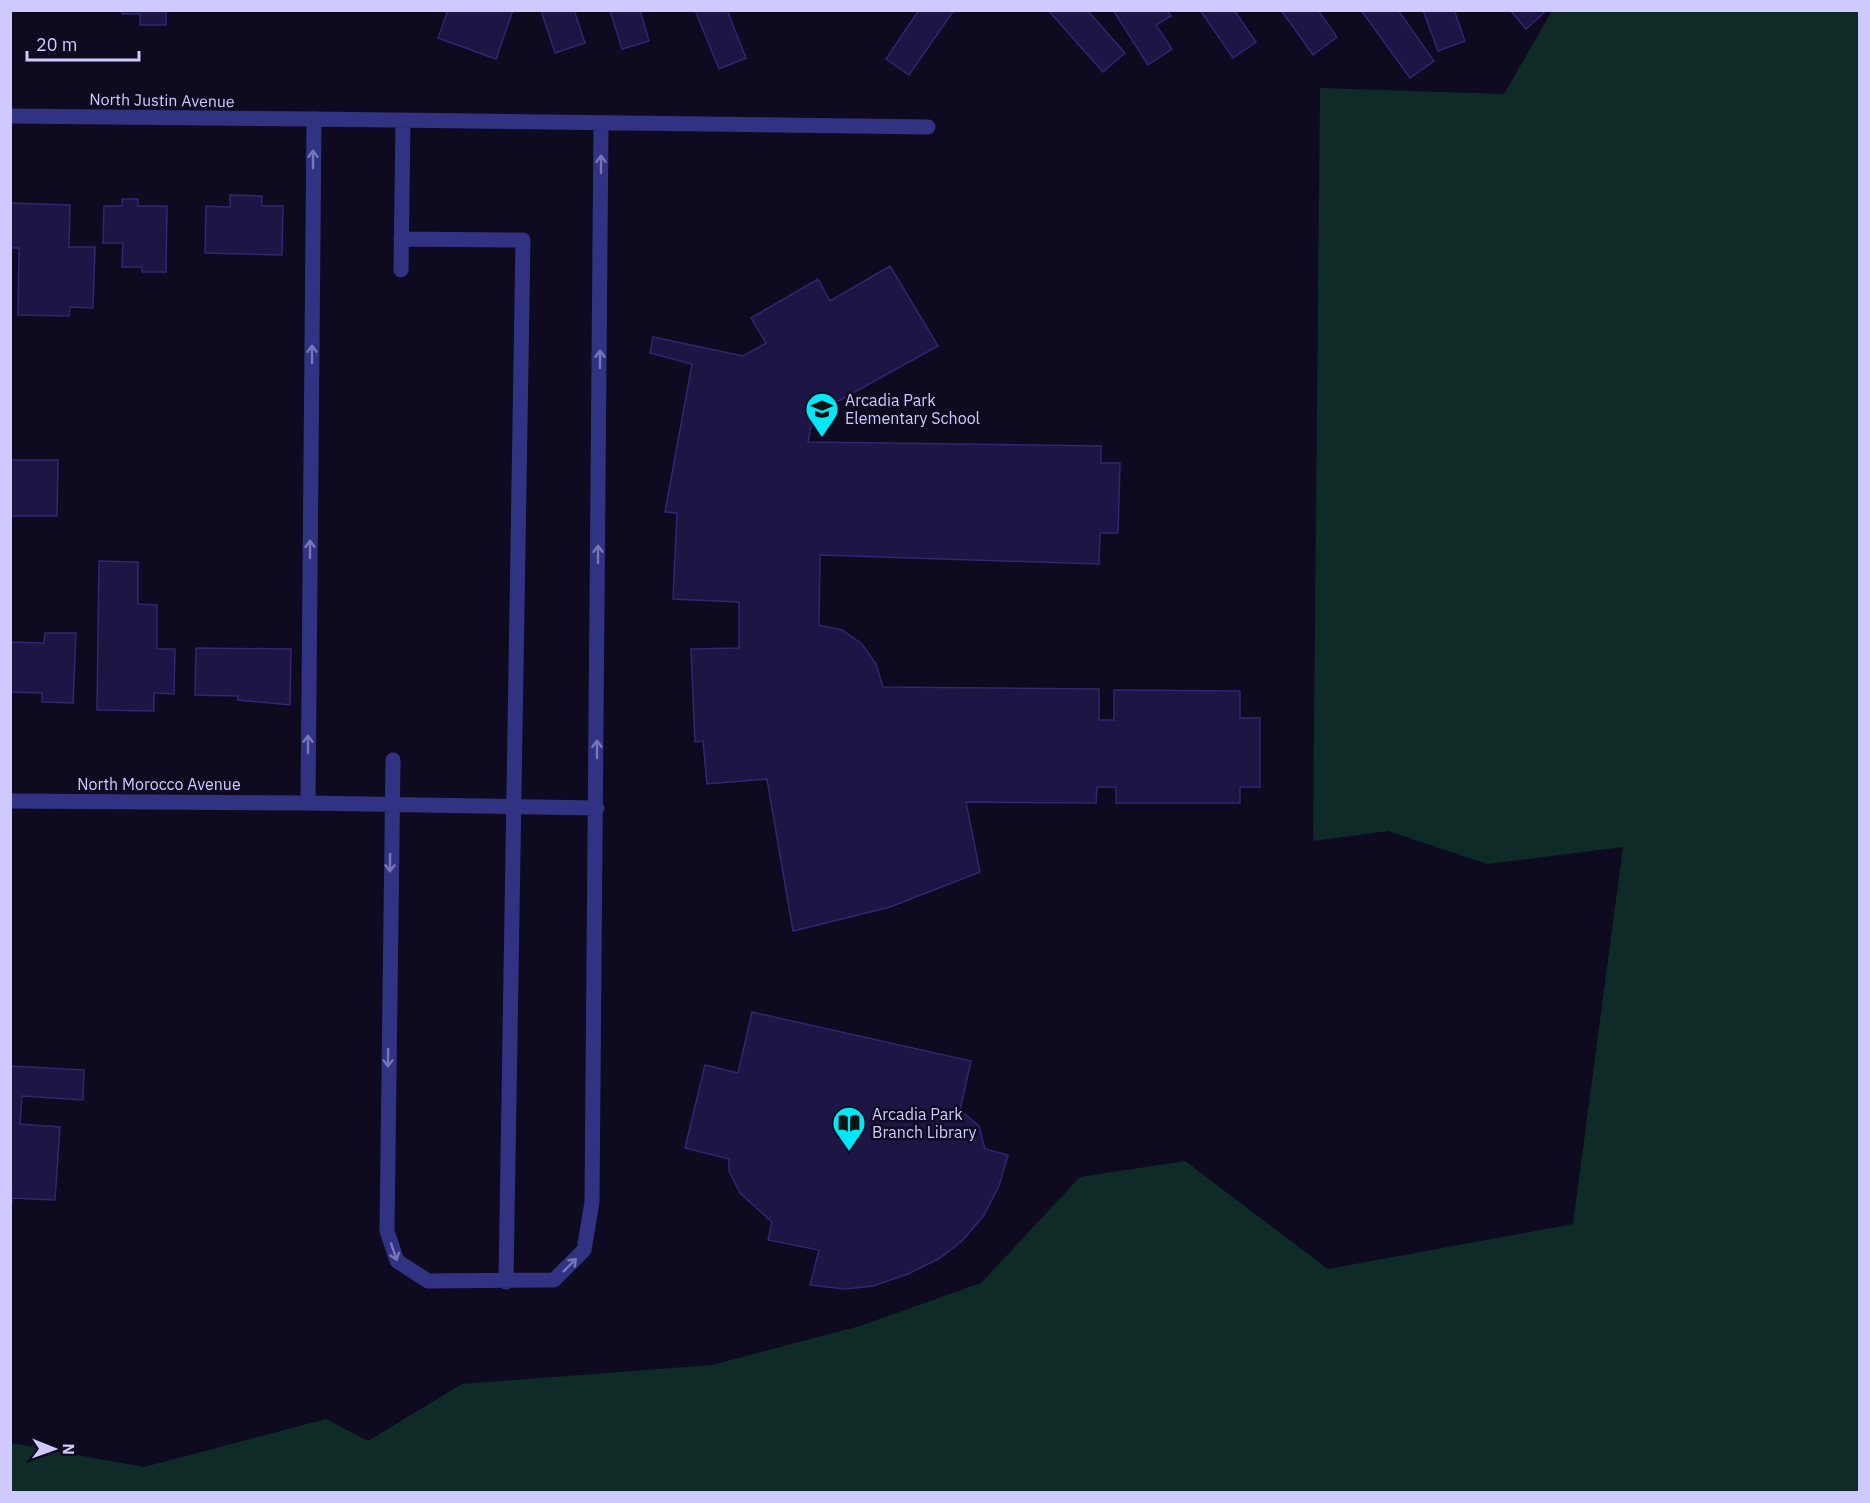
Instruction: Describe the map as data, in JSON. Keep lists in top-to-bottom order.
{
  "streets": {
    "street": ["North Justin Avenue", "North Morocco Avenue"]
  },
  "places": {
    "school or university": ["Arcadia Park Elementary School"],
    "library": ["Arcadia Park Branch Library"]
  },
  "scale_bar": "20 m",
  "north": "right"
}
